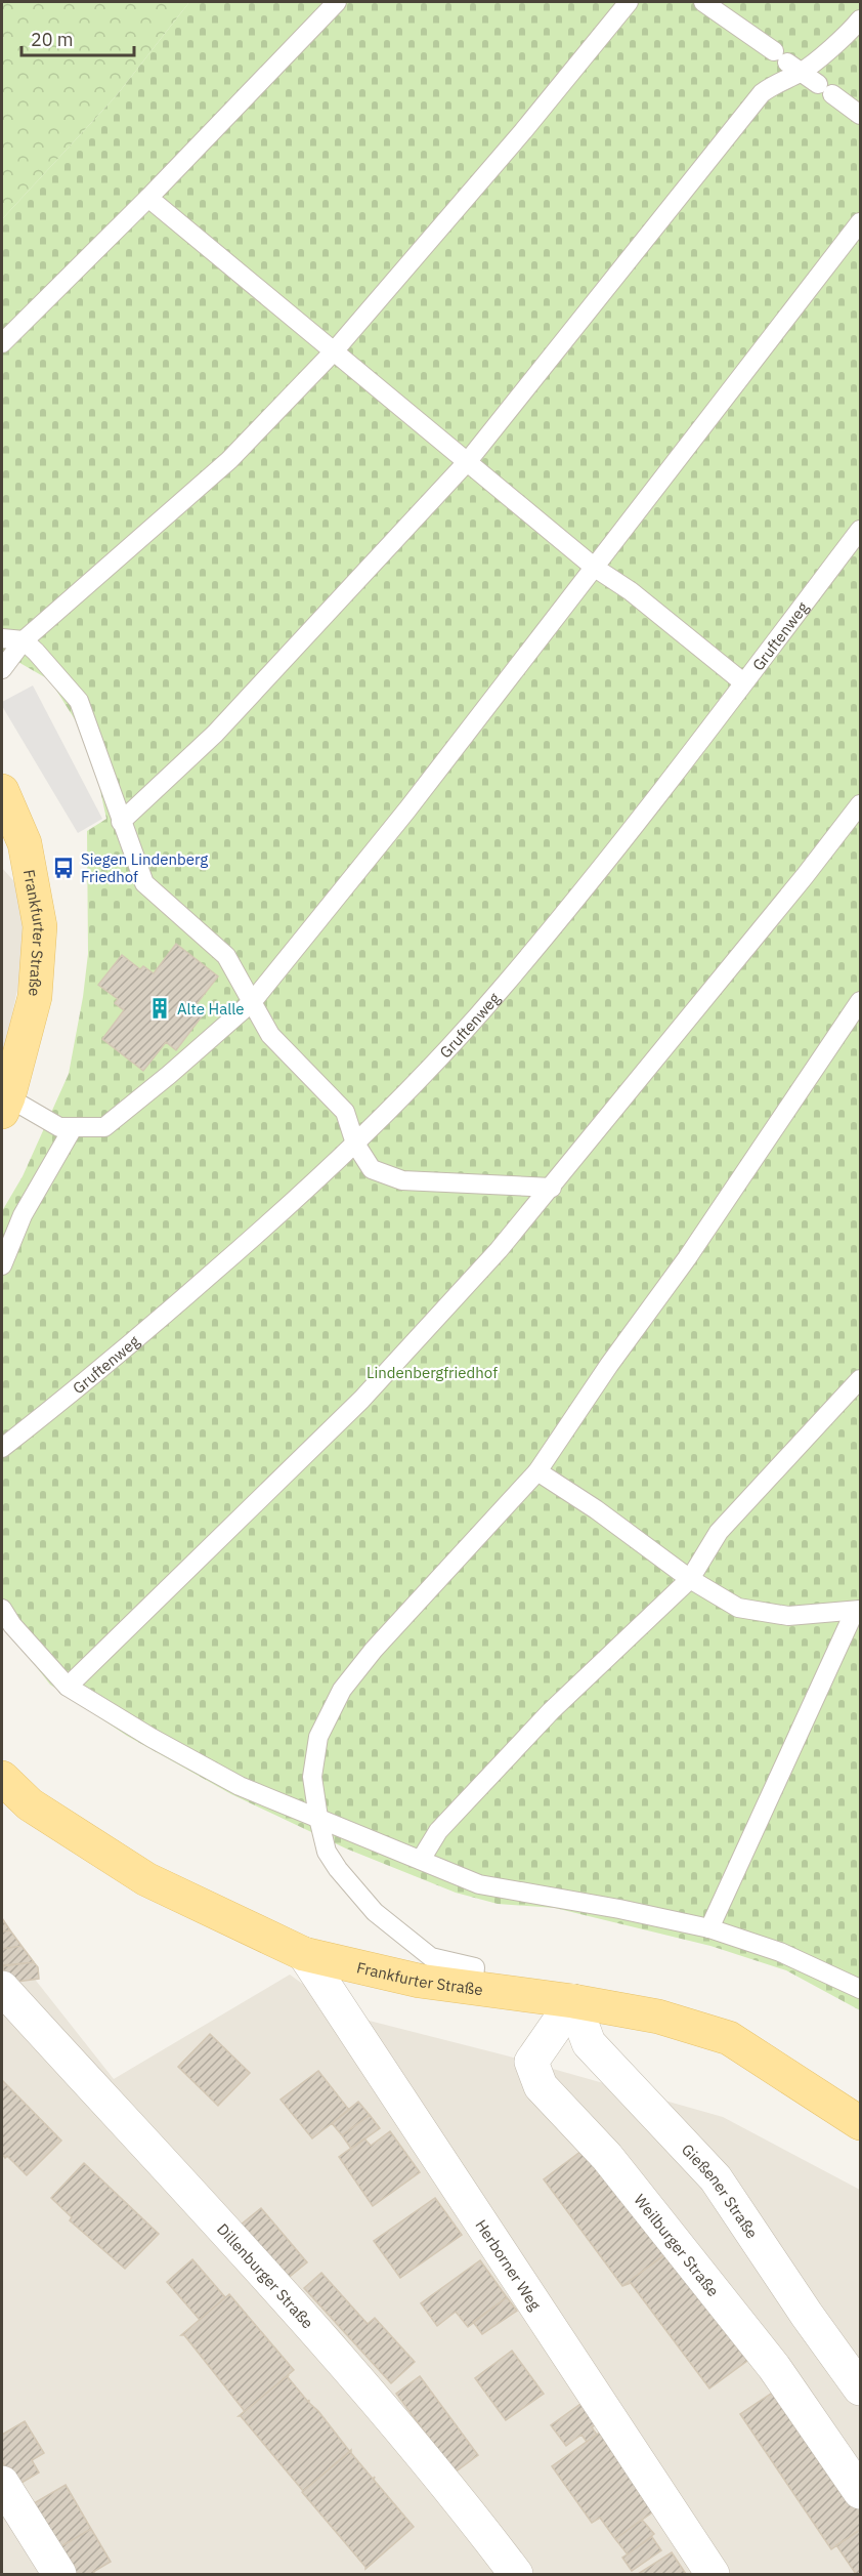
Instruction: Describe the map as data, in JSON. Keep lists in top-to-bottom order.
{
  "streets": {
    "main road": ["Frankfurter Straße"],
    "street": [
      "Gießener Straße",
      "Weilburger Straße",
      "Herborner Weg",
      "Dillenburger Straße"
    ],
    "lane": ["Gruftenweg"]
  },
  "crossings": [
    ["Frankfurter Straße", "Gießener Straße"],
    ["Frankfurter Straße", "Weilburger Straße"],
    ["Frankfurter Straße", "Herborner Weg"],
    ["Gießener Straße", "Weilburger Straße"]
  ],
  "parks": ["Lindenbergfriedhof"],
  "places": {
    "bus stop": ["Siegen Lindenberg Friedhof"],
    "building": ["Alte Halle"]
  },
  "scale_bar": "20 m"
}
